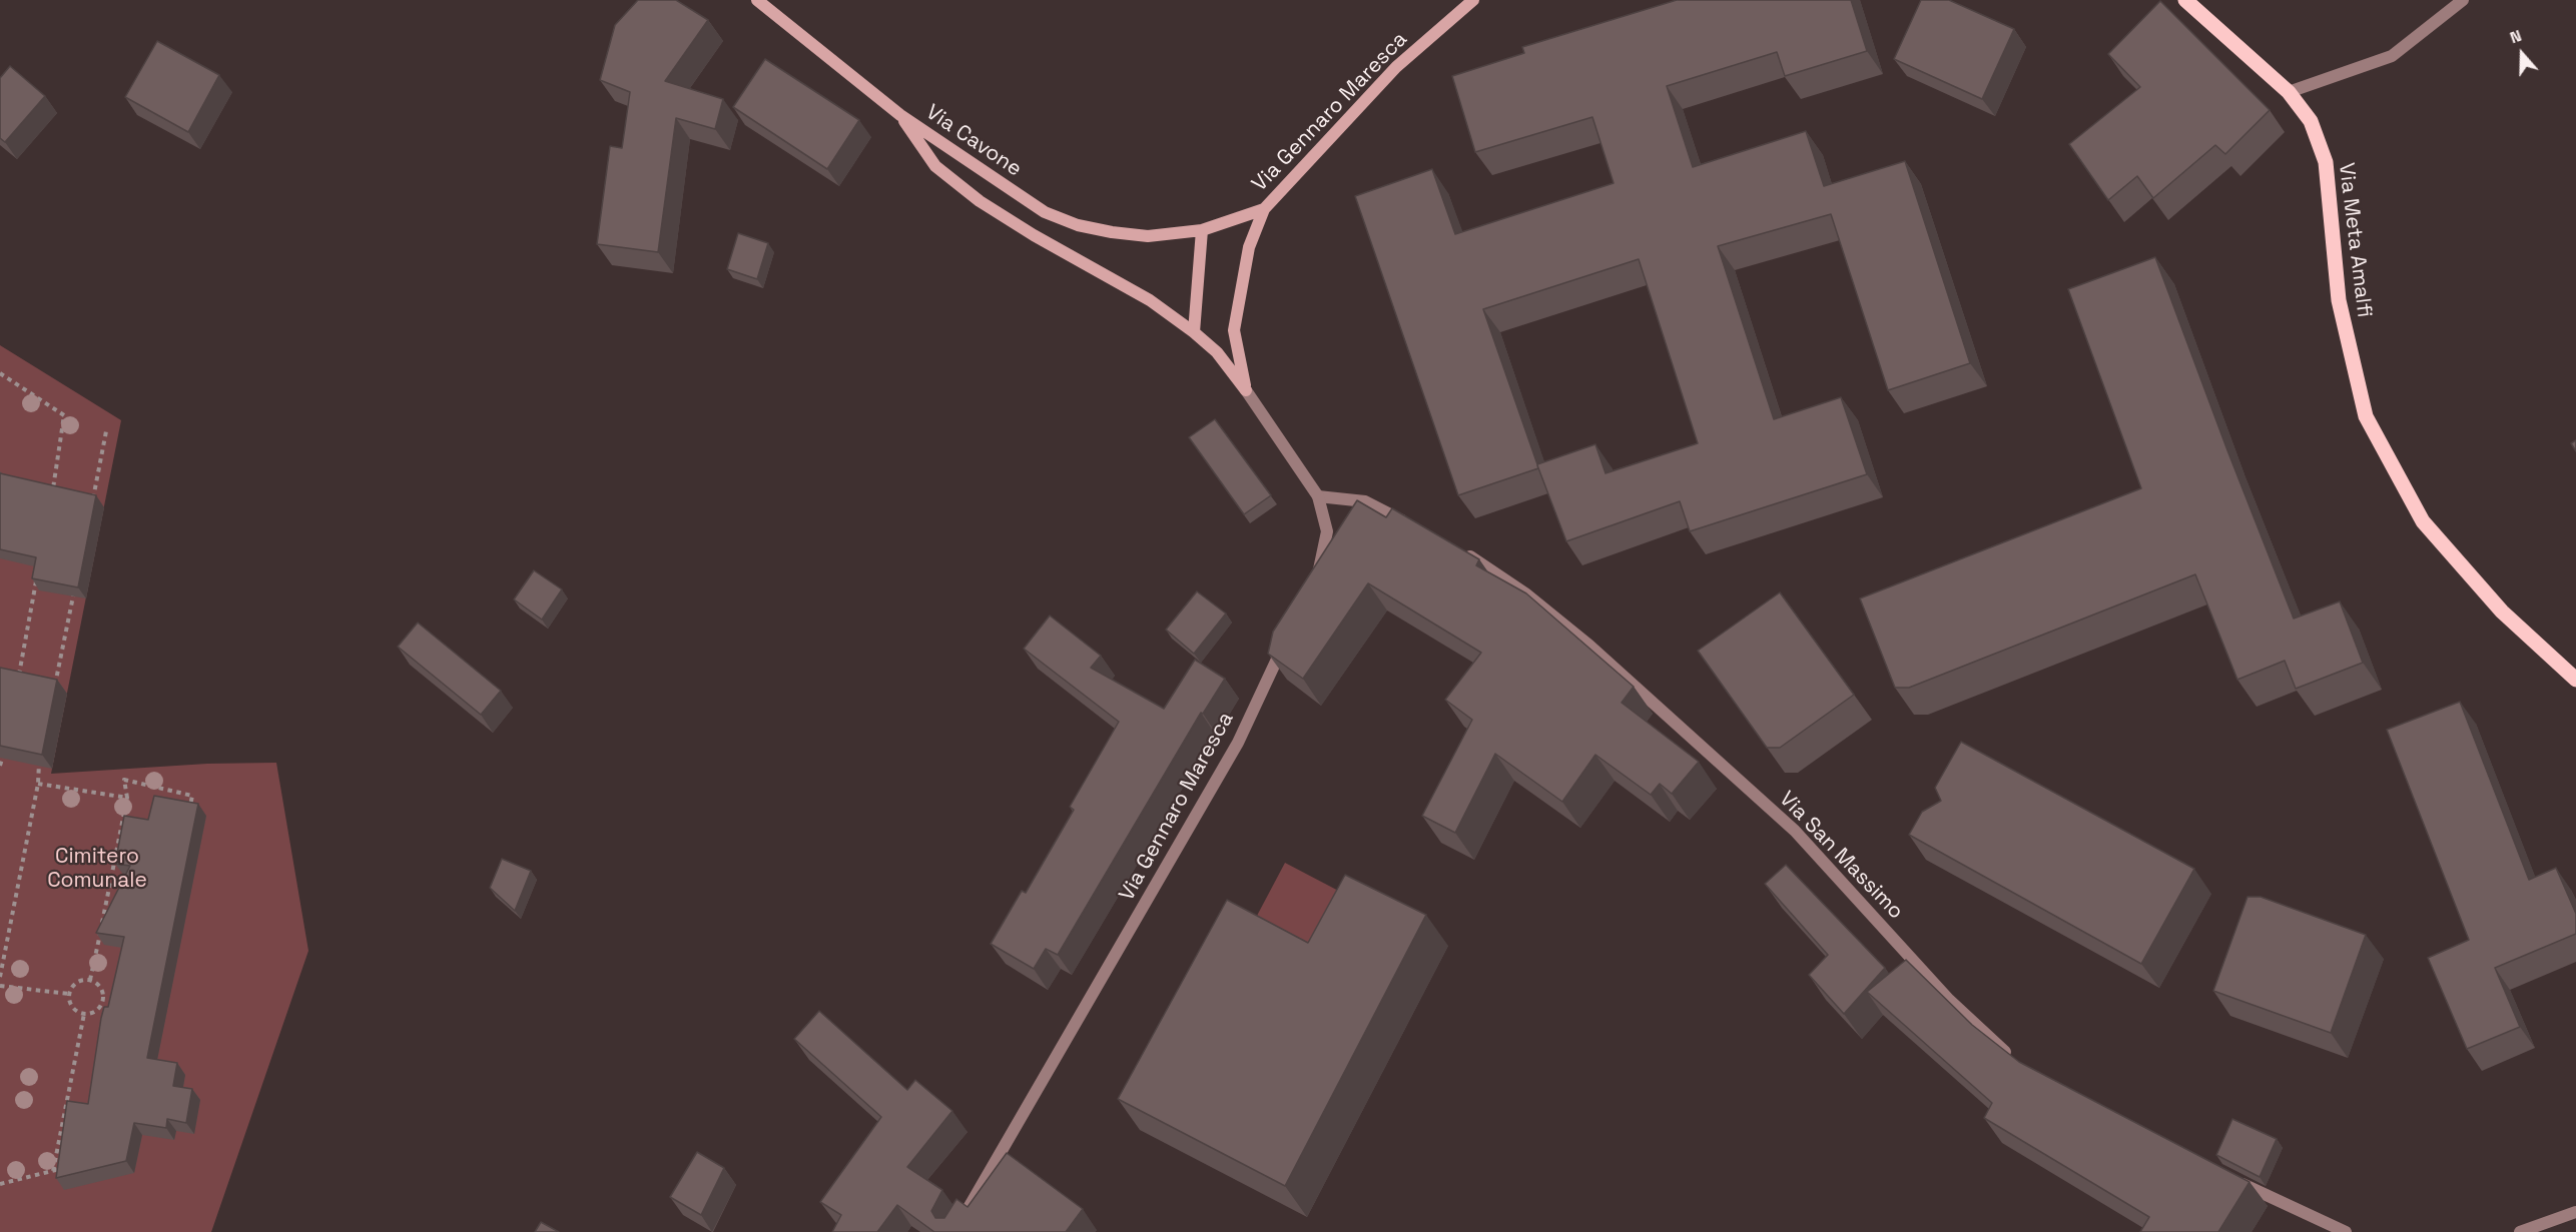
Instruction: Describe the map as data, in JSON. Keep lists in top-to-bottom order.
{
  "streets": {
    "main road": ["Via Gennaro Maresca", "Via Cavone", "Via Meta Amalfi"],
    "street": ["Via San Massimo"]
  },
  "crossings": [
    ["Via Gennaro Maresca", "Via Cavone"]
  ],
  "parks": ["Cimitero Comunale"],
  "north": "top"
}
